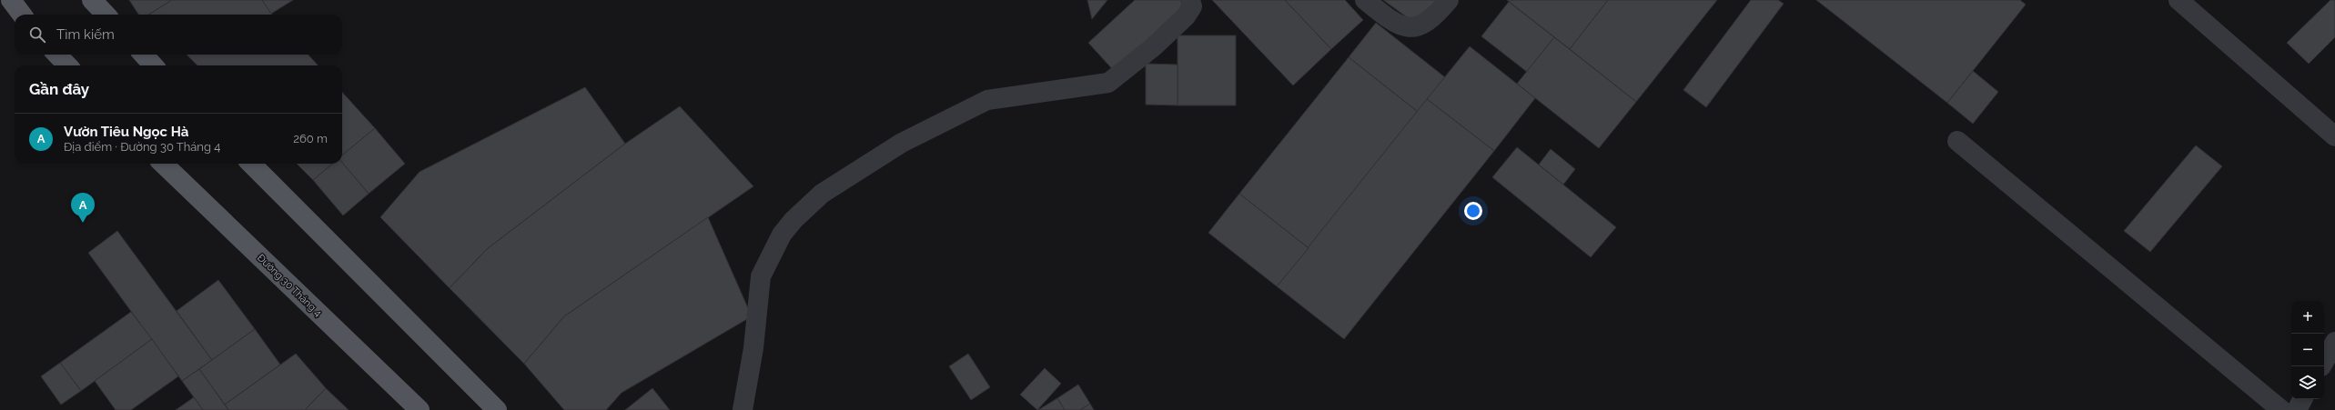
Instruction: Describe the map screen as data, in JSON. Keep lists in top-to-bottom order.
{
  "streets": {
    "main road": ["Đường 30 Tháng 4"]
  },
  "page": {
    "search": "Tìm kiếm",
    "heading": "Gần đây",
    "list": [
      {
        "mark": "A",
        "name": "Vườn Tiêu Ngọc Hà",
        "note": "Địa điểm · Đường 30 Tháng 4",
        "value": "260 m"
      }
    ],
    "pins": "A",
    "map_buttons": ["+", "−"]
  }
}
